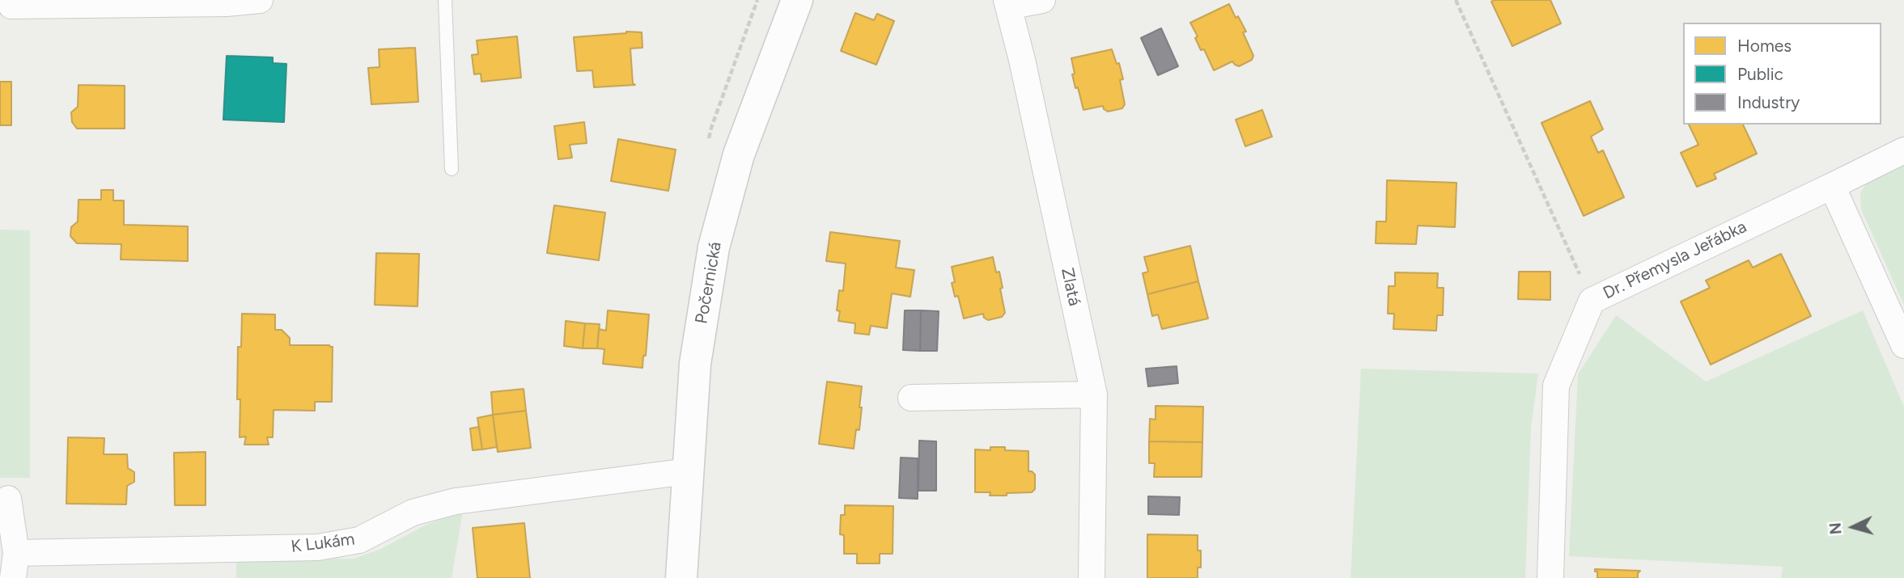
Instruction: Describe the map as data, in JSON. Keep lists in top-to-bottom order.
{
  "streets": {
    "street": [
      "Dr. Přemysla Jeřábka",
      "Počernická",
      "Zlatá",
      "K Lukám"
    ]
  },
  "crossings": [
    ["Počernická", "K Lukám"]
  ],
  "legend": ["Homes", "Public", "Industry"],
  "north": "left"
}
